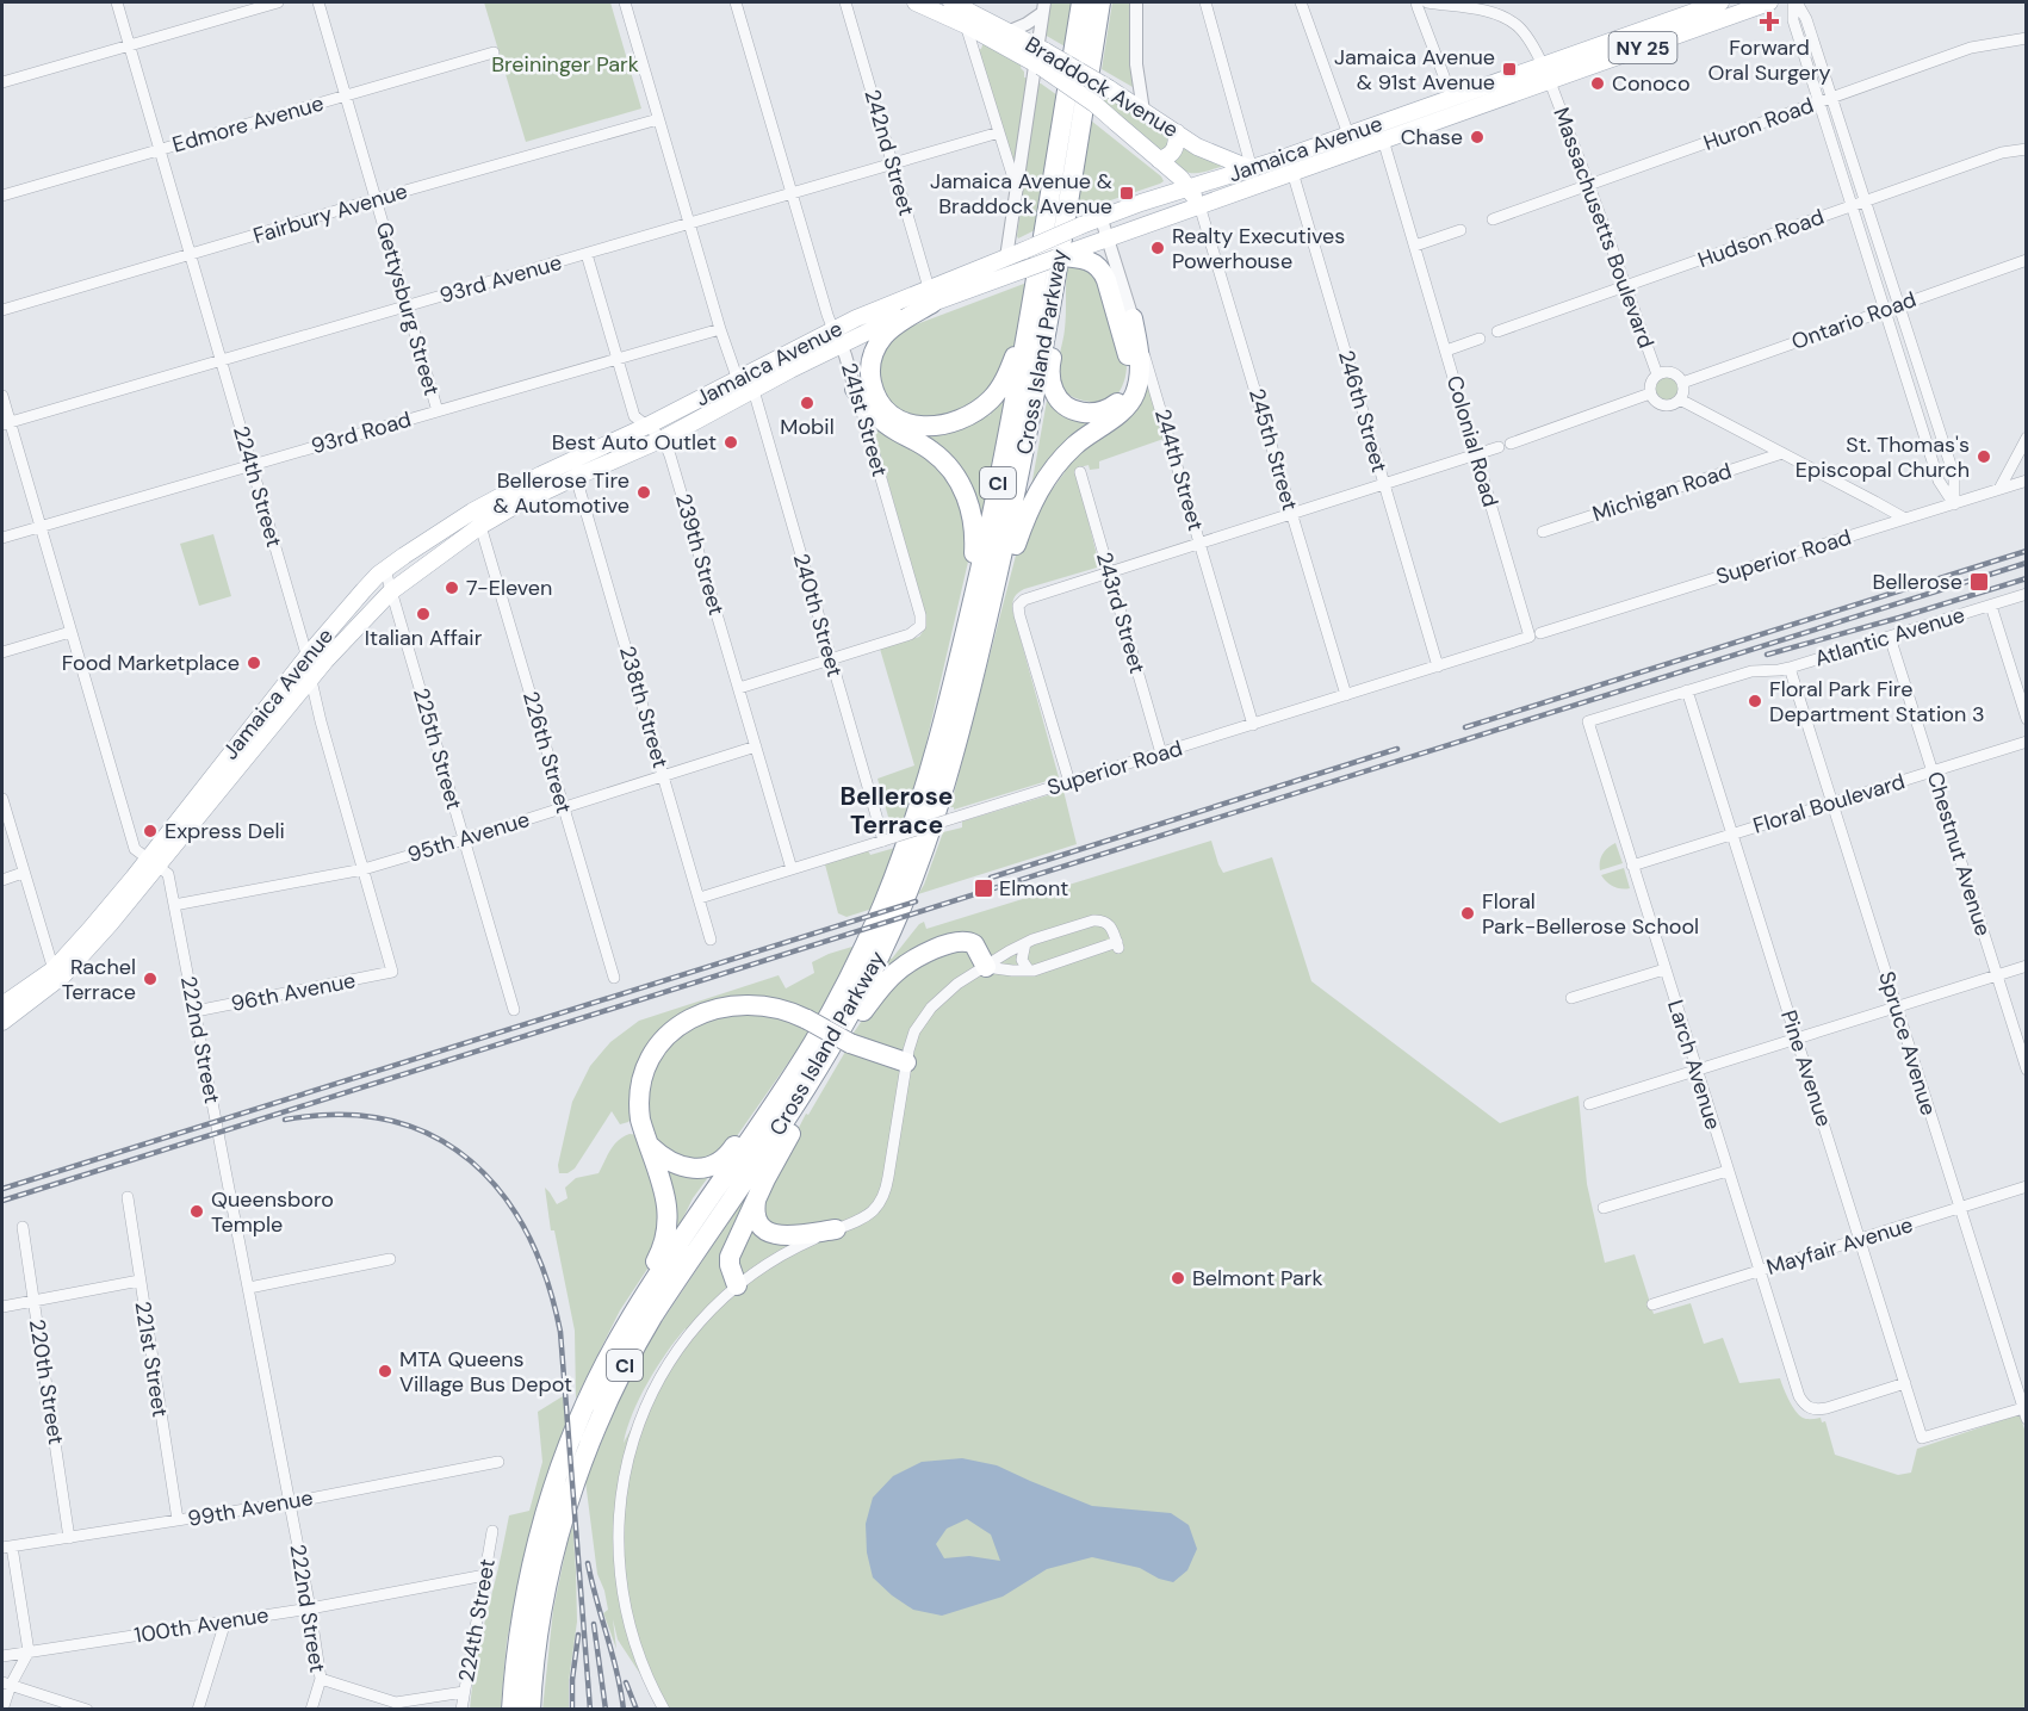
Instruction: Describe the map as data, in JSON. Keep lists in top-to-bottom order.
{
  "streets": {
    "highway": ["Cross Island Parkway", "CI"],
    "main road": ["NY 25", "Braddock Avenue", "Jamaica Avenue"],
    "street": [
      "Edmore Avenue",
      "Huron Road",
      "242nd Street",
      "Fairbury Avenue",
      "Massachusetts Boulevard",
      "Hudson Road",
      "93rd Avenue",
      "Gettysburg Street",
      "Ontario Road",
      "246th Street",
      "241st Street",
      "93rd Road",
      "Colonial Road",
      "245th Street",
      "244th Street",
      "224th Street",
      "Michigan Road",
      "239th Street",
      "Superior Road",
      "243rd Street",
      "240th Street",
      "Atlantic Avenue",
      "238th Street",
      "225th Street",
      "226th Street",
      "Floral Boulevard",
      "95th Avenue",
      "Chestnut Avenue",
      "96th Avenue",
      "222nd Street",
      "Spruce Avenue",
      "Larch Avenue",
      "Pine Avenue",
      "Mayfair Avenue",
      "221st Street",
      "220th Street",
      "99th Avenue",
      "100th Avenue"
    ]
  },
  "crossings": [
    ["NY 25", "Jamaica Avenue"],
    ["NY 25", "Massachusetts Boulevard"],
    ["Braddock Avenue", "Jamaica Avenue"],
    ["Braddock Avenue", "245th Street"],
    ["Edmore Avenue", "Gettysburg Street"],
    ["Edmore Avenue", "224th Street"],
    ["Huron Road", "Massachusetts Boulevard"],
    ["Jamaica Avenue", "242nd Street"],
    ["Jamaica Avenue", "Massachusetts Boulevard"],
    ["Jamaica Avenue", "246th Street"],
    ["Jamaica Avenue", "241st Street"],
    ["Jamaica Avenue", "Colonial Road"],
    ["Jamaica Avenue", "245th Street"],
    ["Jamaica Avenue", "244th Street"],
    ["Jamaica Avenue", "224th Street"],
    ["Jamaica Avenue", "239th Street"],
    ["Jamaica Avenue", "240th Street"],
    ["Jamaica Avenue", "238th Street"],
    ["Jamaica Avenue", "225th Street"],
    ["Jamaica Avenue", "226th Street"],
    ["Jamaica Avenue", "222nd Street"],
    ["242nd Street", "93rd Avenue"],
    ["Fairbury Avenue", "Gettysburg Street"],
    ["Fairbury Avenue", "224th Street"],
    ["Massachusetts Boulevard", "Hudson Road"],
    ["Massachusetts Boulevard", "Ontario Road"],
    ["93rd Avenue", "Gettysburg Street"],
    ["93rd Avenue", "241st Street"],
    ["93rd Avenue", "224th Street"],
    ["93rd Avenue", "239th Street"],
    ["93rd Avenue", "222nd Street"],
    ["Gettysburg Street", "93rd Road"],
    ["246th Street", "Superior Road"],
    ["241st Street", "240th Street"],
    ["93rd Road", "224th Street"],
    ["93rd Road", "239th Street"],
    ["93rd Road", "222nd Street"],
    ["Colonial Road", "Superior Road"],
    ["245th Street", "Superior Road"],
    ["244th Street", "Superior Road"],
    ["224th Street", "95th Avenue"],
    ["224th Street", "96th Avenue"],
    ["224th Street", "100th Avenue"],
    ["239th Street", "Superior Road"],
    ["239th Street", "95th Avenue"],
    ["Superior Road", "243rd Street"],
    ["Superior Road", "240th Street"],
    ["Superior Road", "238th Street"],
    ["Atlantic Avenue", "Chestnut Avenue"],
    ["Atlantic Avenue", "Spruce Avenue"],
    ["Atlantic Avenue", "Larch Avenue"],
    ["Atlantic Avenue", "Pine Avenue"],
    ["238th Street", "95th Avenue"],
    ["225th Street", "95th Avenue"],
    ["226th Street", "95th Avenue"],
    ["Floral Boulevard", "Chestnut Avenue"],
    ["Floral Boulevard", "Spruce Avenue"],
    ["Floral Boulevard", "Larch Avenue"],
    ["Floral Boulevard", "Pine Avenue"],
    ["95th Avenue", "222nd Street"],
    ["96th Avenue", "222nd Street"],
    ["222nd Street", "99th Avenue"],
    ["222nd Street", "100th Avenue"],
    ["Spruce Avenue", "Pine Avenue"],
    ["Spruce Avenue", "Mayfair Avenue"],
    ["Larch Avenue", "Pine Avenue"],
    ["Larch Avenue", "Mayfair Avenue"],
    ["Pine Avenue", "Mayfair Avenue"],
    ["221st Street", "99th Avenue"],
    ["220th Street", "99th Avenue"]
  ],
  "districts": ["Bellerose Terrace"],
  "parks": ["Breininger Park"],
  "places": {
    "health": ["Forward Oral Surgery"],
    "transit": [
      "Jamaica Avenue & 91st Avenue",
      "Jamaica Avenue & Braddock Avenue",
      "Bellerose",
      "Elmont"
    ],
    "other": [
      "Conoco",
      "Chase",
      "Realty Executives Powerhouse",
      "Mobil",
      "Best Auto Outlet",
      "St. Thomas's Episcopal Church",
      "Bellerose Tire & Automotive",
      "7-Eleven",
      "Italian Affair",
      "Food Marketplace",
      "Floral Park Fire Department Station 3",
      "Express Deli",
      "Floral Park-Bellerose School",
      "Rachel Terrace",
      "Queensboro Temple",
      "Belmont Park",
      "MTA Queens Village Bus Depot"
    ]
  }
}
